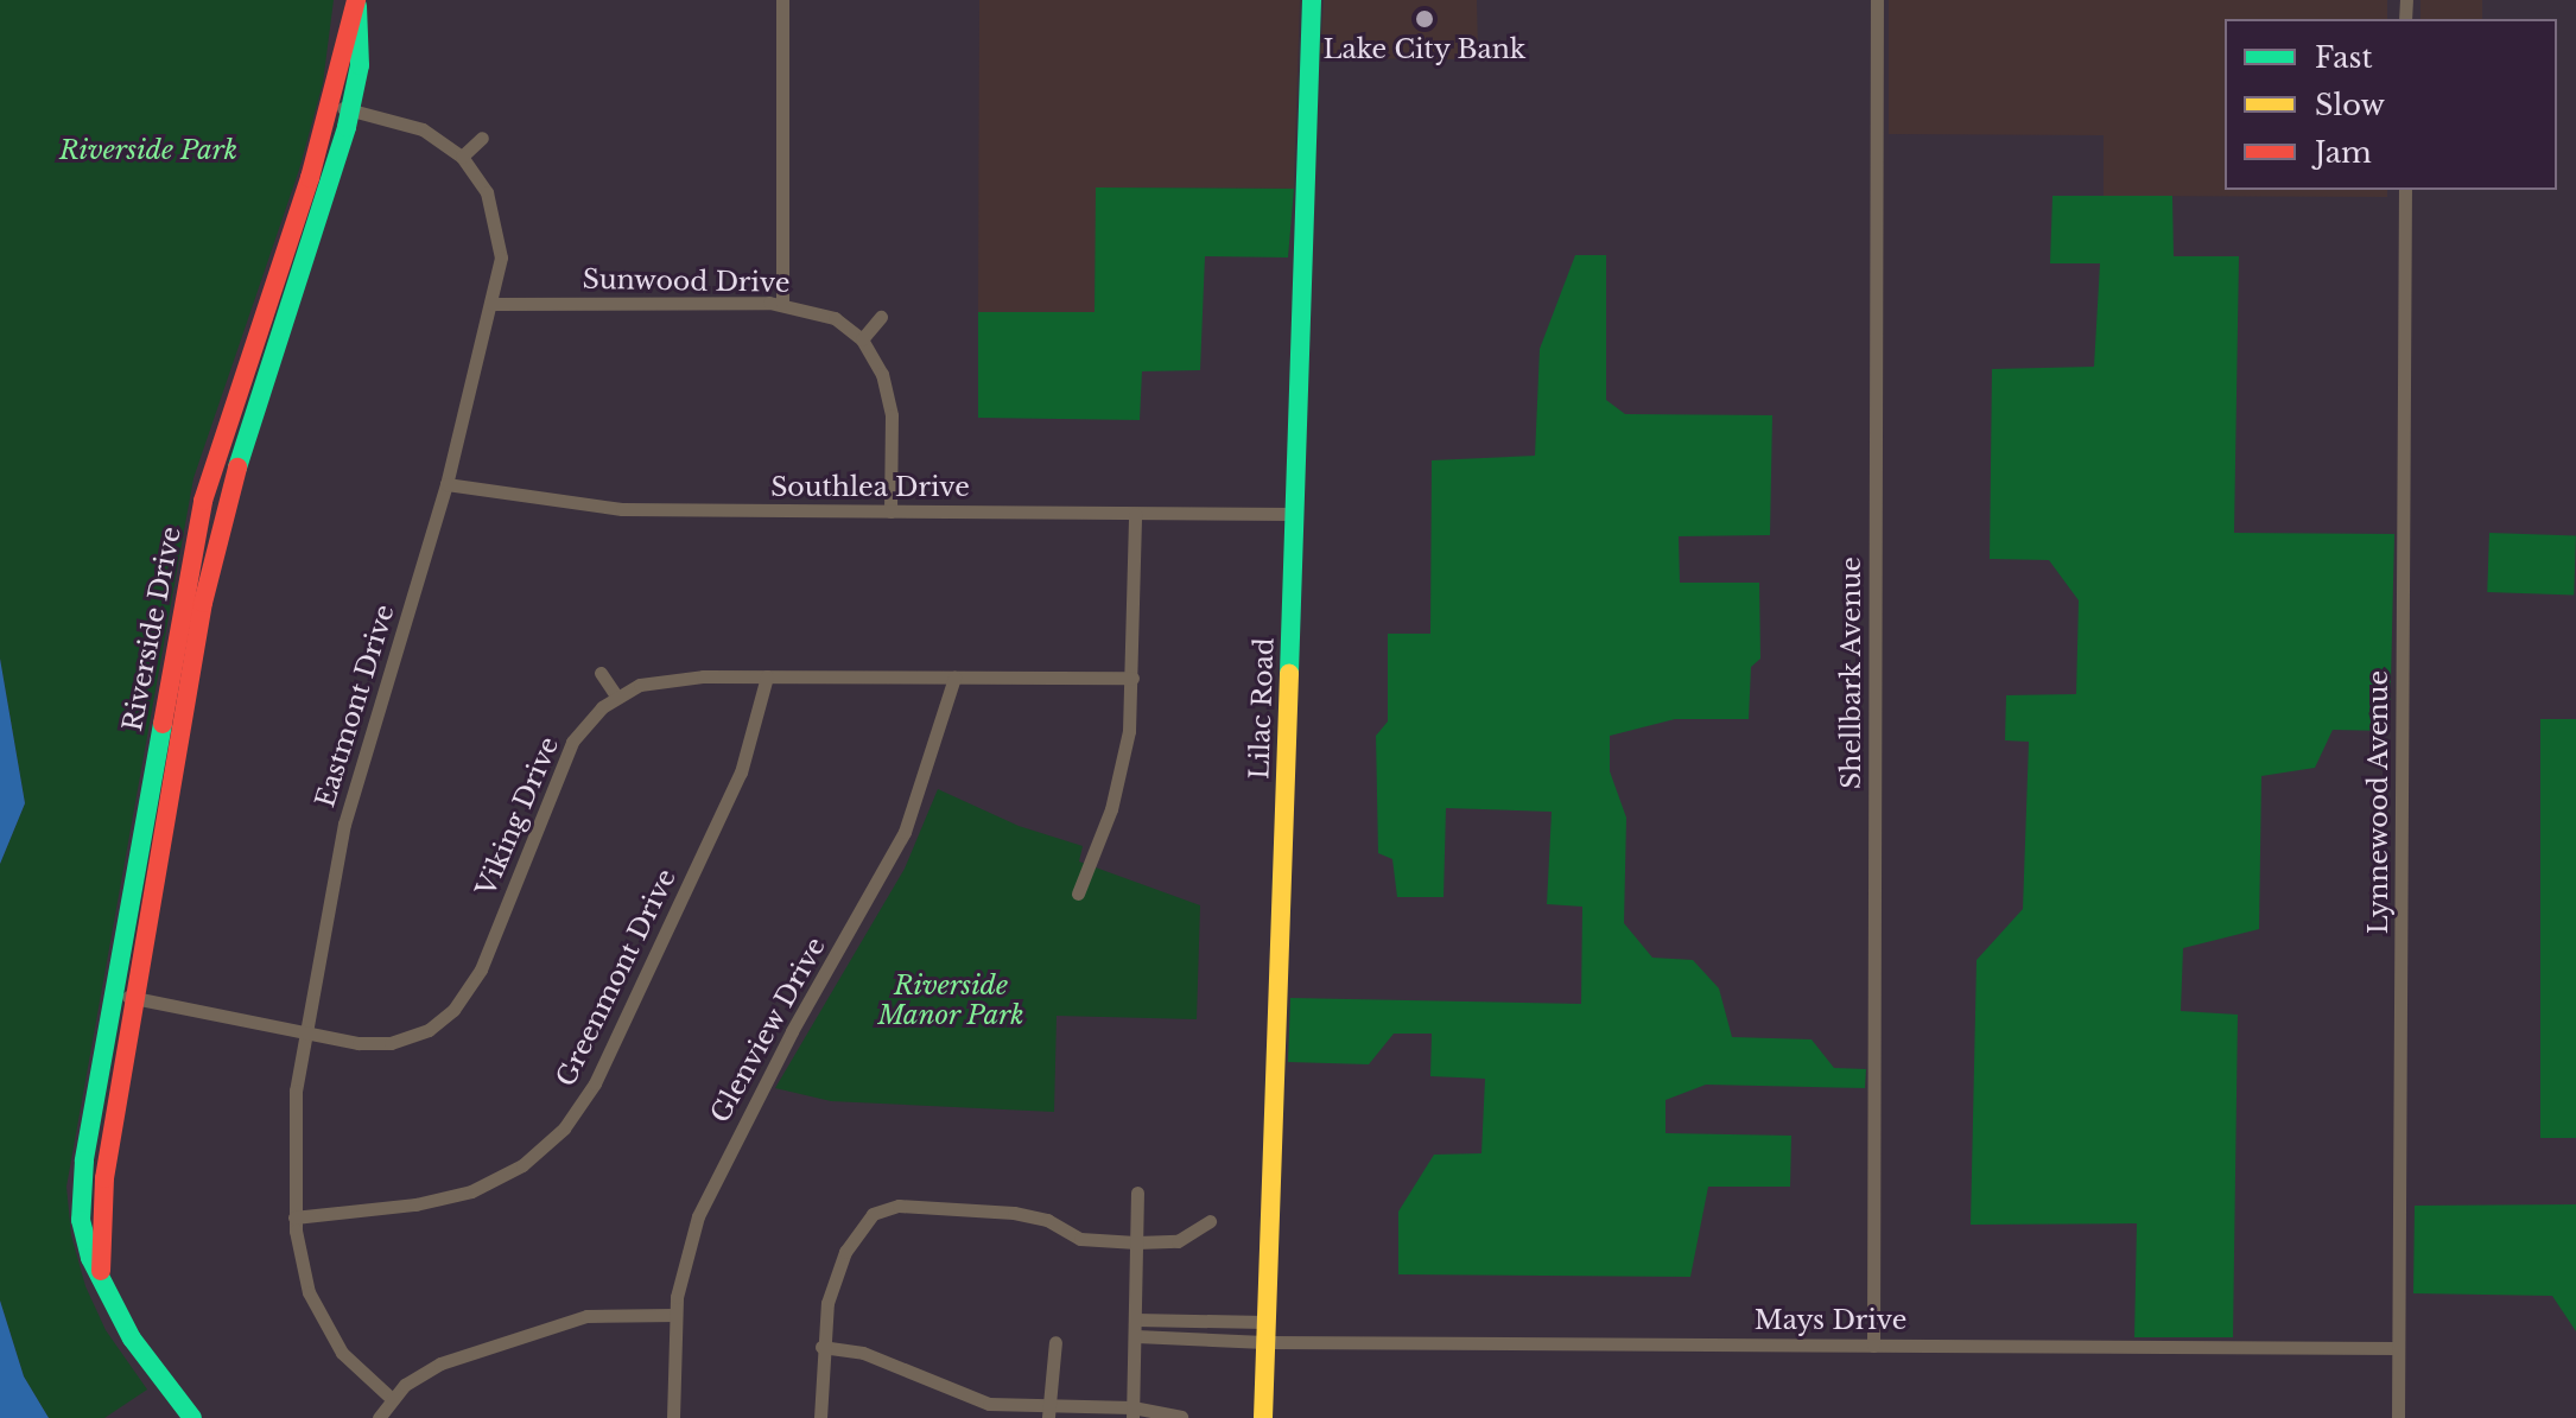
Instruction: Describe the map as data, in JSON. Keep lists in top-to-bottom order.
{
  "streets": {
    "street": [
      "Sunwood Drive",
      "Southlea Drive",
      "Riverside Drive",
      "Shellbark Avenue",
      "Eastmont Drive",
      "Lilac Road",
      "Lynnewood Avenue",
      "Viking Drive",
      "Greenmont Drive",
      "Glenview Drive",
      "Mays Drive"
    ]
  },
  "crossings": [
    ["Sunwood Drive", "Eastmont Drive"],
    ["Southlea Drive", "Eastmont Drive"],
    ["Southlea Drive", "Lilac Road"],
    ["Riverside Drive", "Eastmont Drive"],
    ["Riverside Drive", "Viking Drive"],
    ["Shellbark Avenue", "Mays Drive"],
    ["Eastmont Drive", "Viking Drive"],
    ["Eastmont Drive", "Greenmont Drive"],
    ["Lilac Road", "Mays Drive"],
    ["Lynnewood Avenue", "Mays Drive"],
    ["Viking Drive", "Greenmont Drive"],
    ["Viking Drive", "Glenview Drive"]
  ],
  "parks": ["Riverside Park", "Riverside Manor Park"],
  "places": ["Lake City Bank"],
  "legend": ["Fast", "Slow", "Jam"]
}
